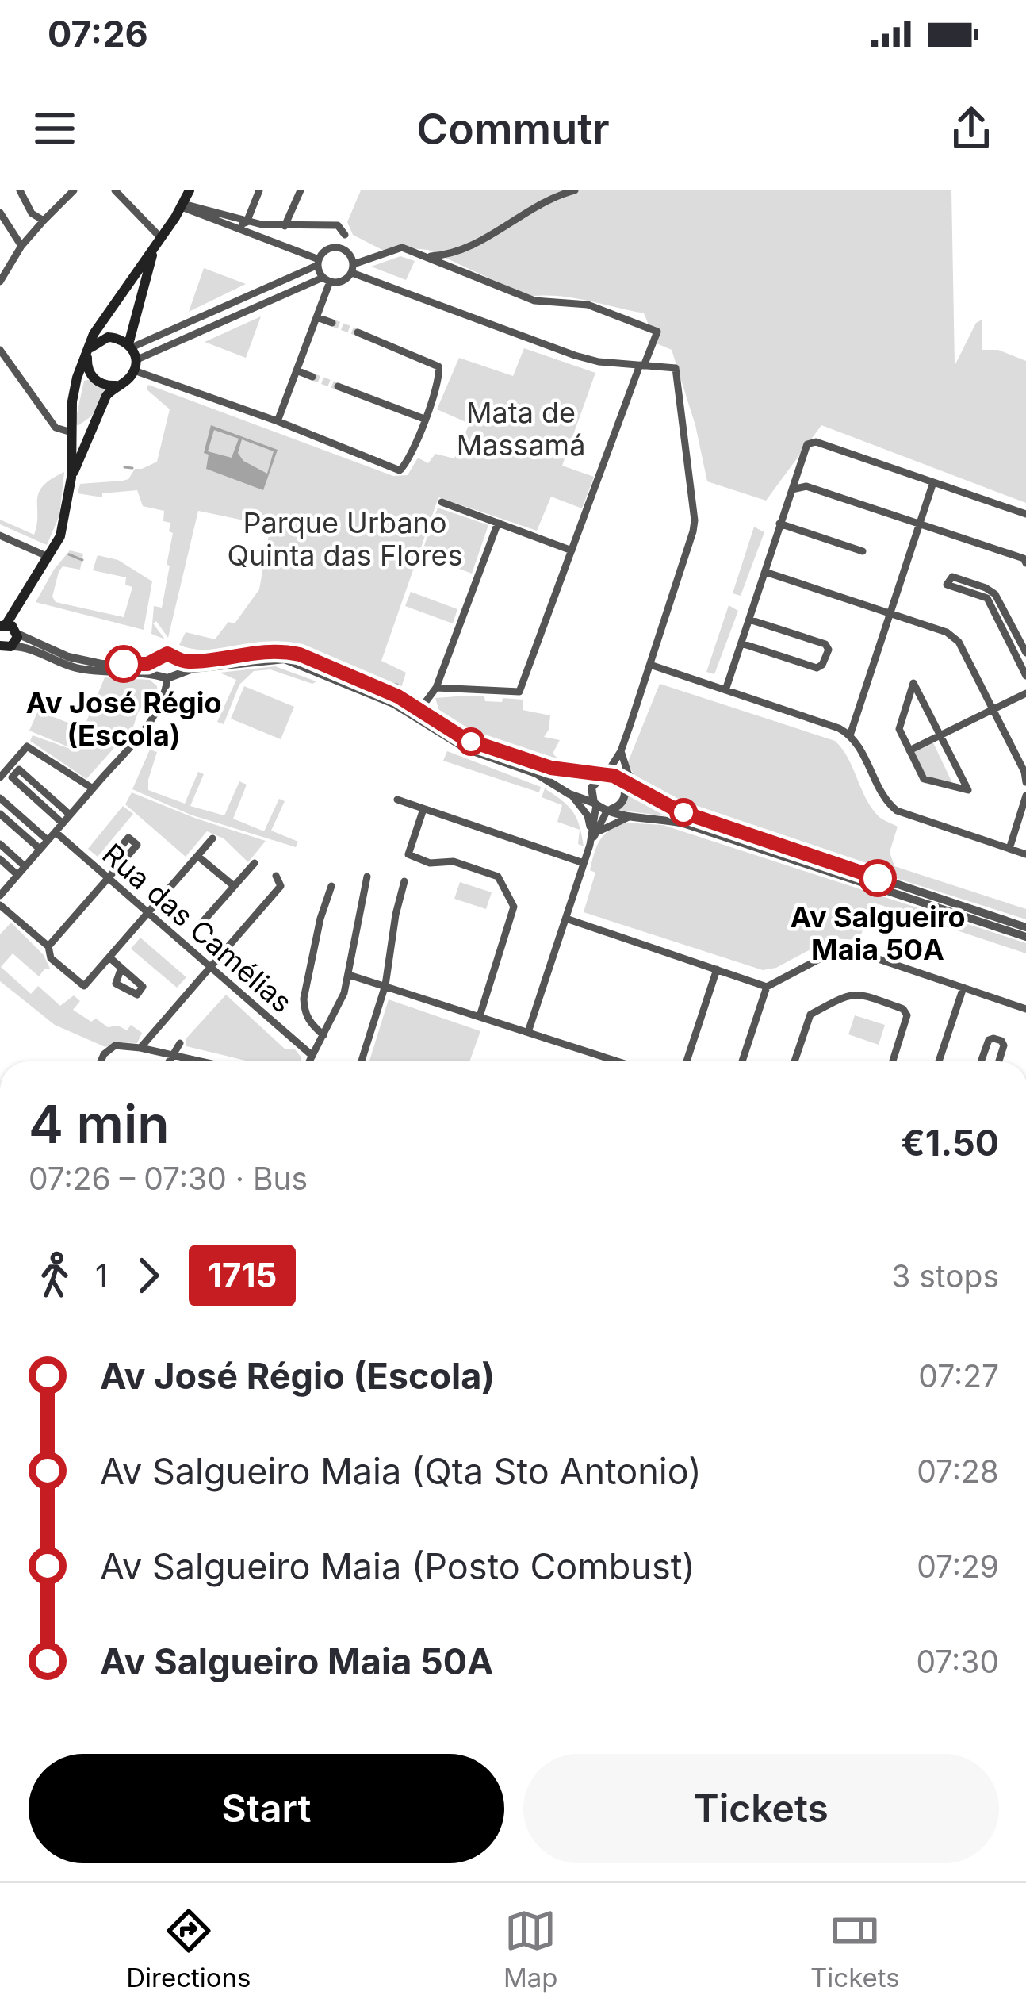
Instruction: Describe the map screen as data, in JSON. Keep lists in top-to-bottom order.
{
  "streets": {
    "street": ["Rua das Camélias"]
  },
  "parks": ["Mata de Massamá", "Parque Urbano Quinta das Flores"],
  "places": ["Av José Régio (Escola)", "Av Salgueiro Maia 50A"],
  "lines": ["bus line 1715"],
  "page": {
    "status": "07:26",
    "header": "Commutr",
    "heading": ["4 min", "07:26 – 07:30 · Bus", "€1.50"],
    "legs": ["1", "1715", "3 stops"],
    "list": [
      {
        "name": "Av José Régio (Escola)",
        "value": "07:27"
      },
      {
        "name": "Av Salgueiro Maia (Qta Sto Antonio)",
        "value": "07:28"
      },
      {
        "name": "Av Salgueiro Maia (Posto Combust)",
        "value": "07:29"
      },
      {
        "name": "Av Salgueiro Maia 50A",
        "value": "07:30"
      }
    ],
    "buttons": ["Start", "Tickets"],
    "tabs": ["Directions", "Map", "Tickets"]
  }
}
